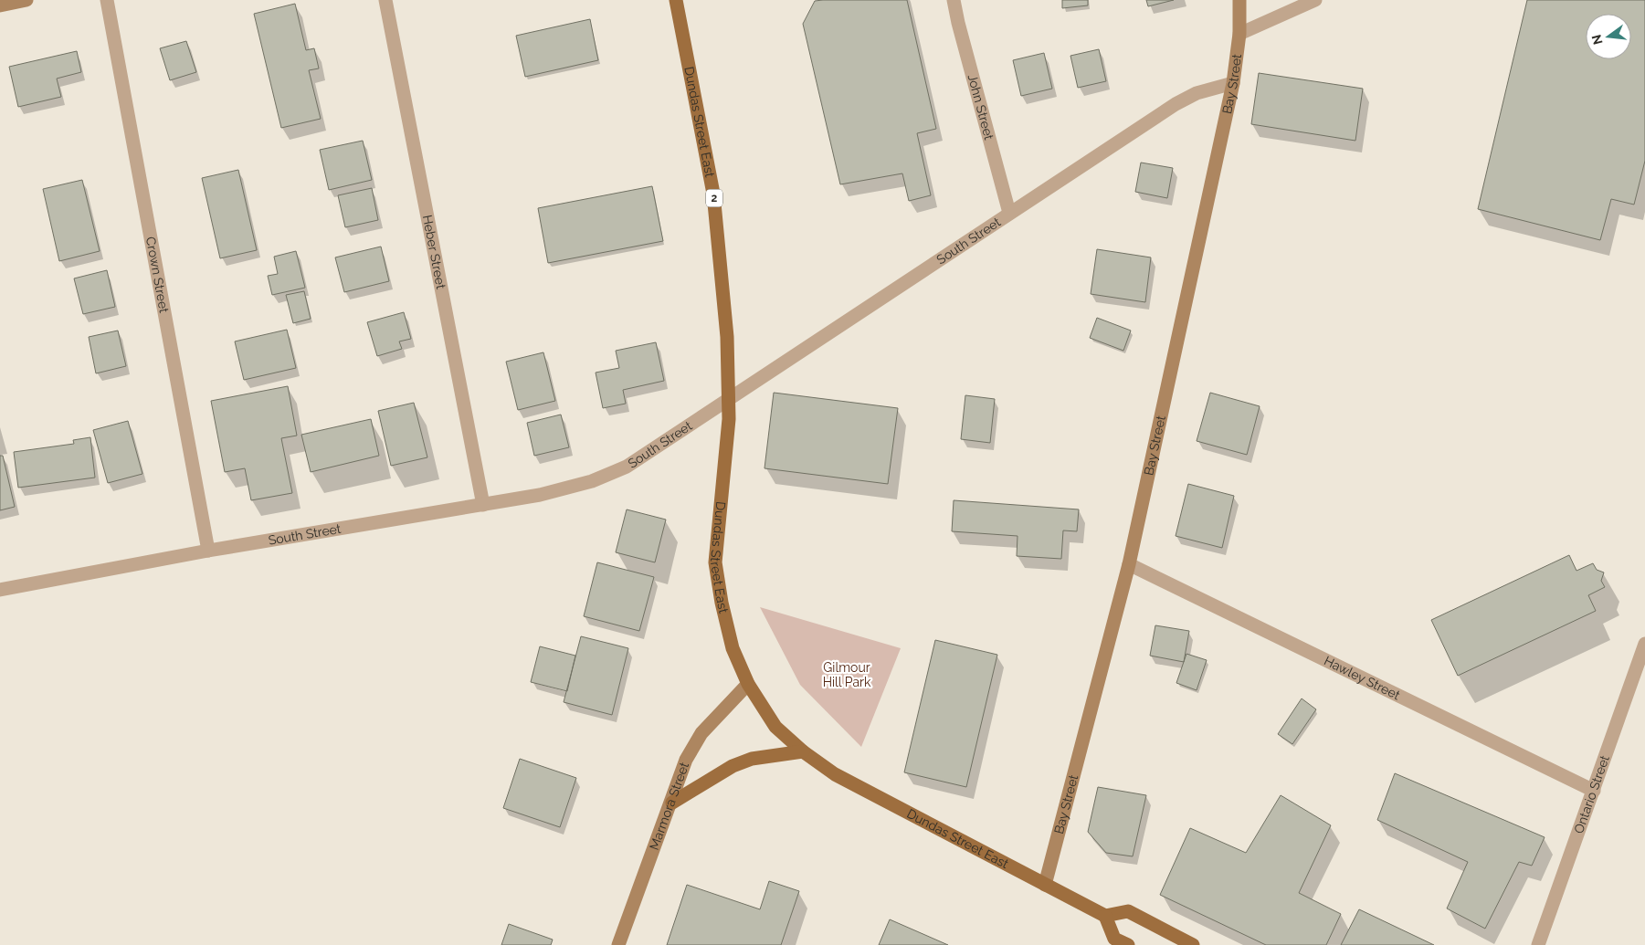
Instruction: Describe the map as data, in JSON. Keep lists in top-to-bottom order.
{
  "streets": {
    "main road": ["Dundas Street East", "2"],
    "street": [
      "Bay Street",
      "John Street",
      "South Street",
      "Heber Street",
      "Crown Street",
      "Hawley Street",
      "Ontario Street",
      "Marmora Street"
    ]
  },
  "crossings": [
    ["Bay Street", "Dundas Street East"],
    ["Bay Street", "South Street"],
    ["Bay Street", "Hawley Street"],
    ["John Street", "South Street"],
    ["Dundas Street East", "South Street"],
    ["Dundas Street East", "Marmora Street"],
    ["South Street", "Heber Street"],
    ["South Street", "Crown Street"],
    ["Hawley Street", "Ontario Street"]
  ],
  "parks": ["Gilmour Hill Park"],
  "north": "left"
}
